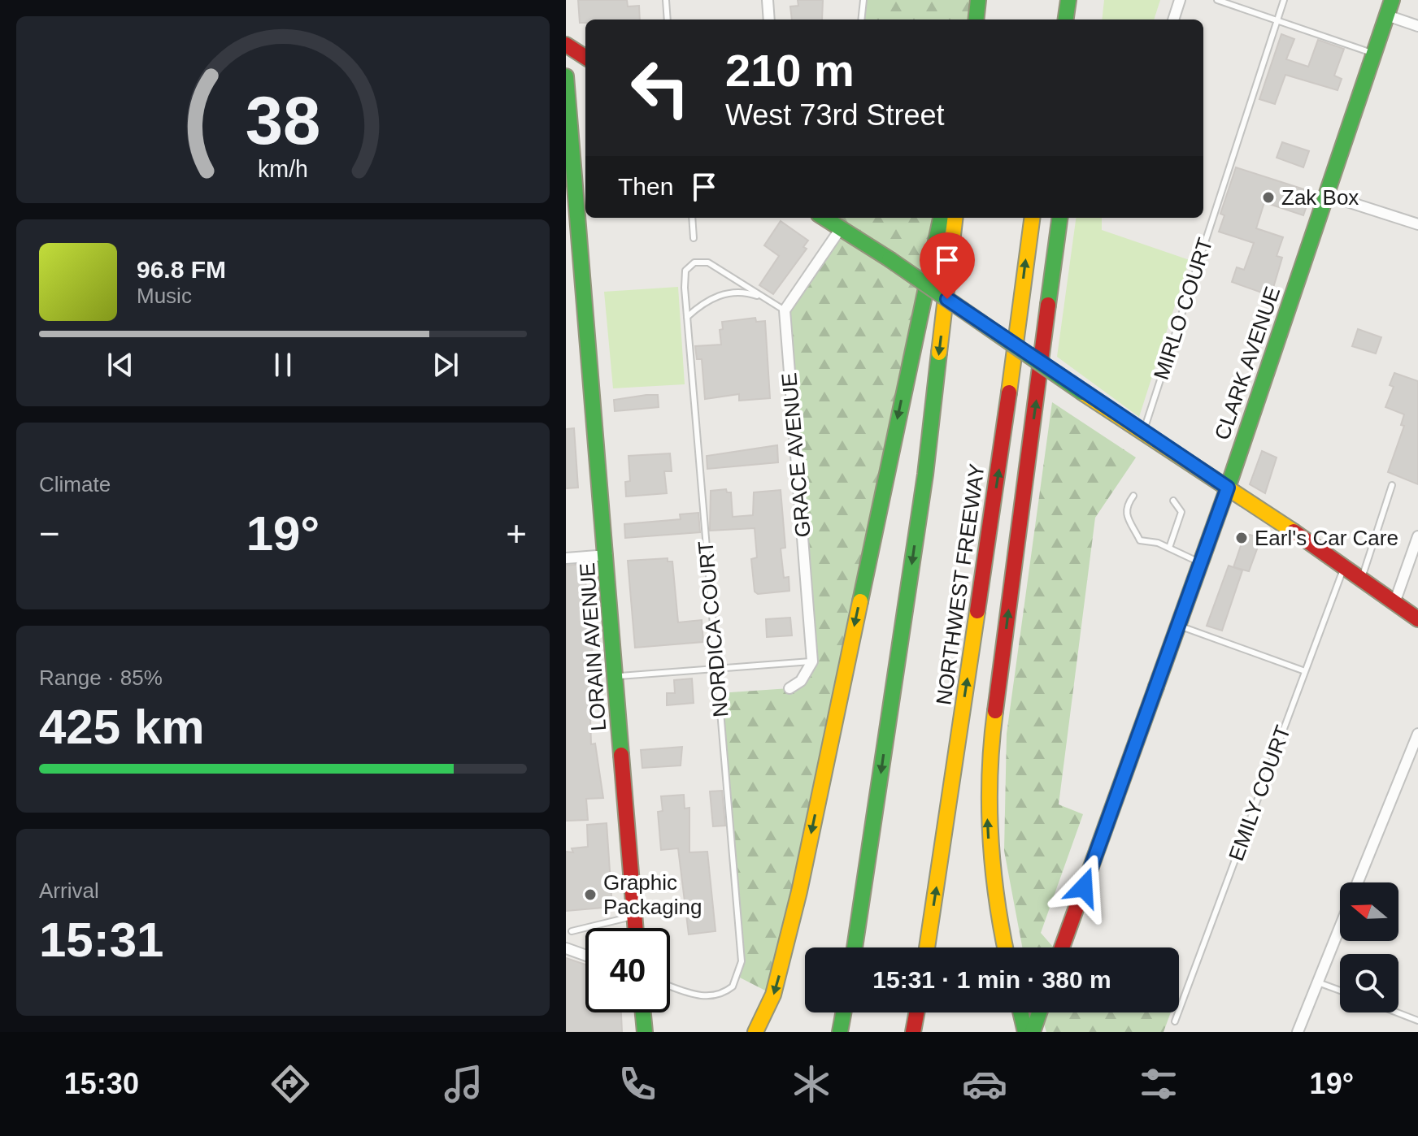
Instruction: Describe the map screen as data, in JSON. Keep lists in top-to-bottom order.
{
  "streets": {
    "main road": ["CLARK AVENUE", "NORTHWEST FREEWAY", "LORAIN AVENUE"],
    "street": ["GRACE AVENUE"],
    "lane": ["MIRLO COURT", "NORDICA COURT", "EMILY COURT"]
  },
  "places": ["Zak Box", "Earl's Car Care", "Graphic Packaging"],
  "north": "left",
  "page": {
    "turn": ["210 m", "West 73rd Street"],
    "then": "Then",
    "song": ["96.8 FM", "Music"],
    "tile": [
      "Climate",
      ["Range · 85%", "425 km"],
      ["Arrival", "15:31"]
    ],
    "heat": ["−", "19°", "+"],
    "limit": "40",
    "trip": "15:31 · 1 min · 380 m",
    "tabs": ["15:30", "19°"],
    "gauge": ["38", "km/h"]
  }
}
